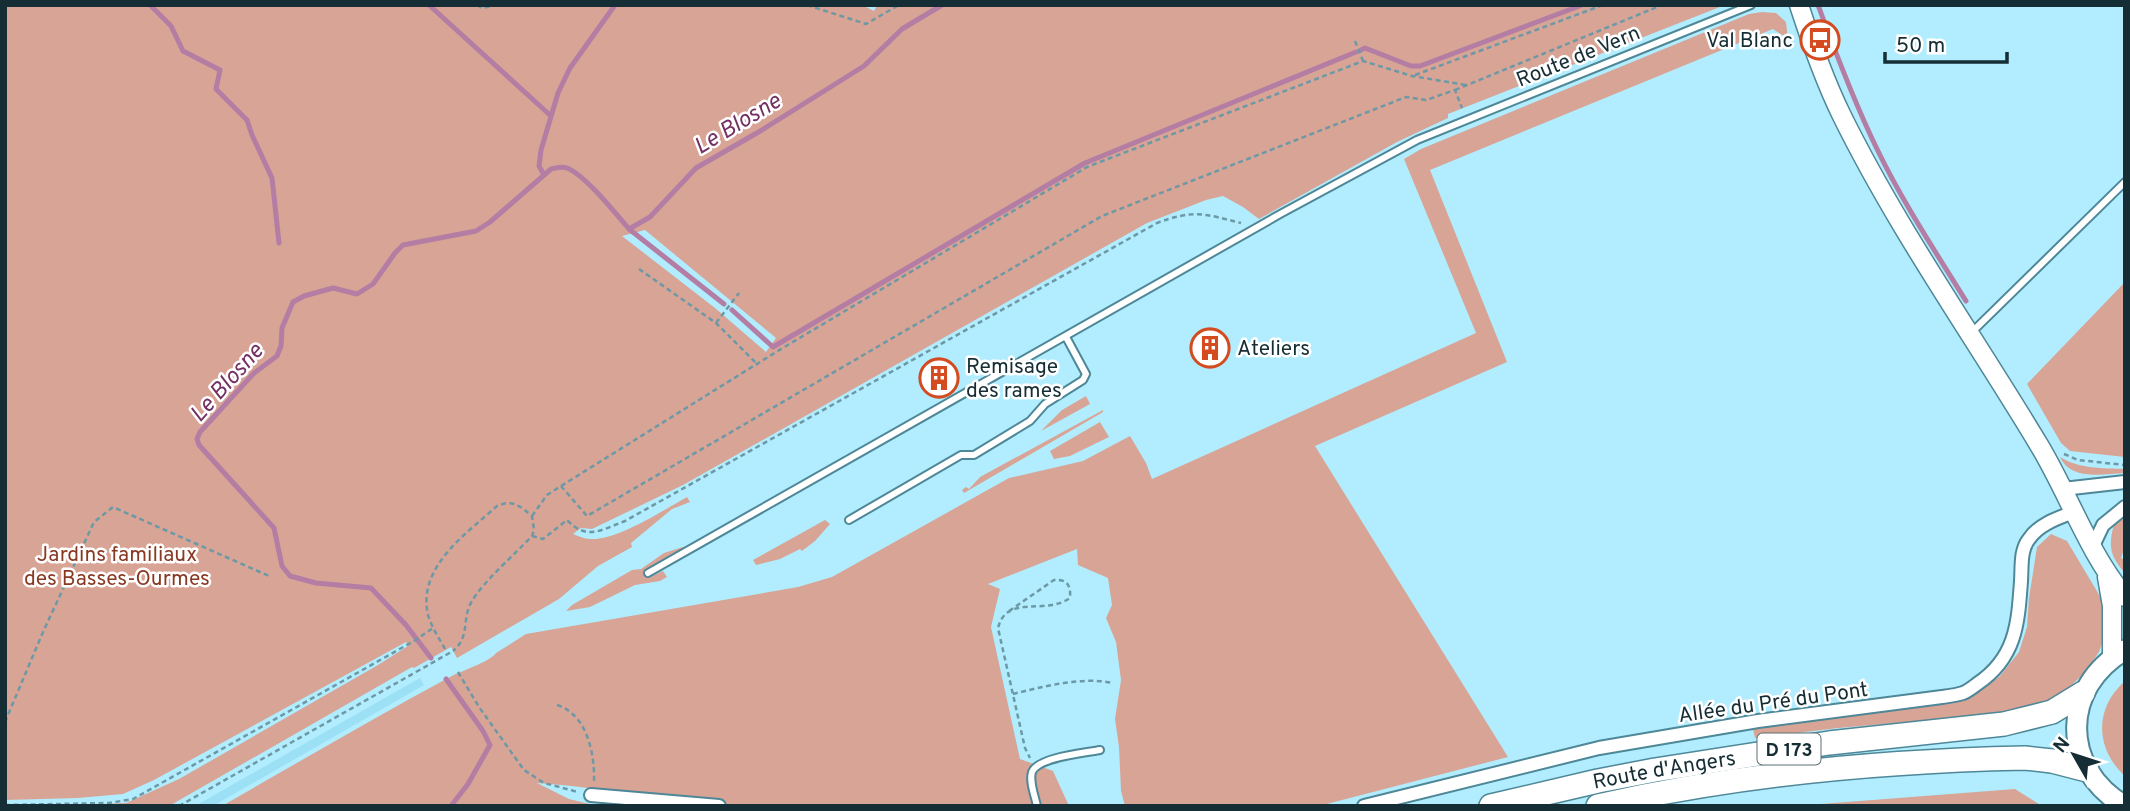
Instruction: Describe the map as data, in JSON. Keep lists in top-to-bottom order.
{
  "streets": {
    "highway": ["D 173", "Route d'Angers"],
    "street": ["Allée du Pré du Pont"],
    "lane": ["Route de Vern"]
  },
  "water": ["Le Blosne"],
  "parks": ["Jardins familiaux des Basses-Ourmes"],
  "places": {
    "bus stop": ["Val Blanc"],
    "building": ["Ateliers", "Remisage des rames"]
  },
  "scale_bar": "50 m",
  "north": "top left"
}
